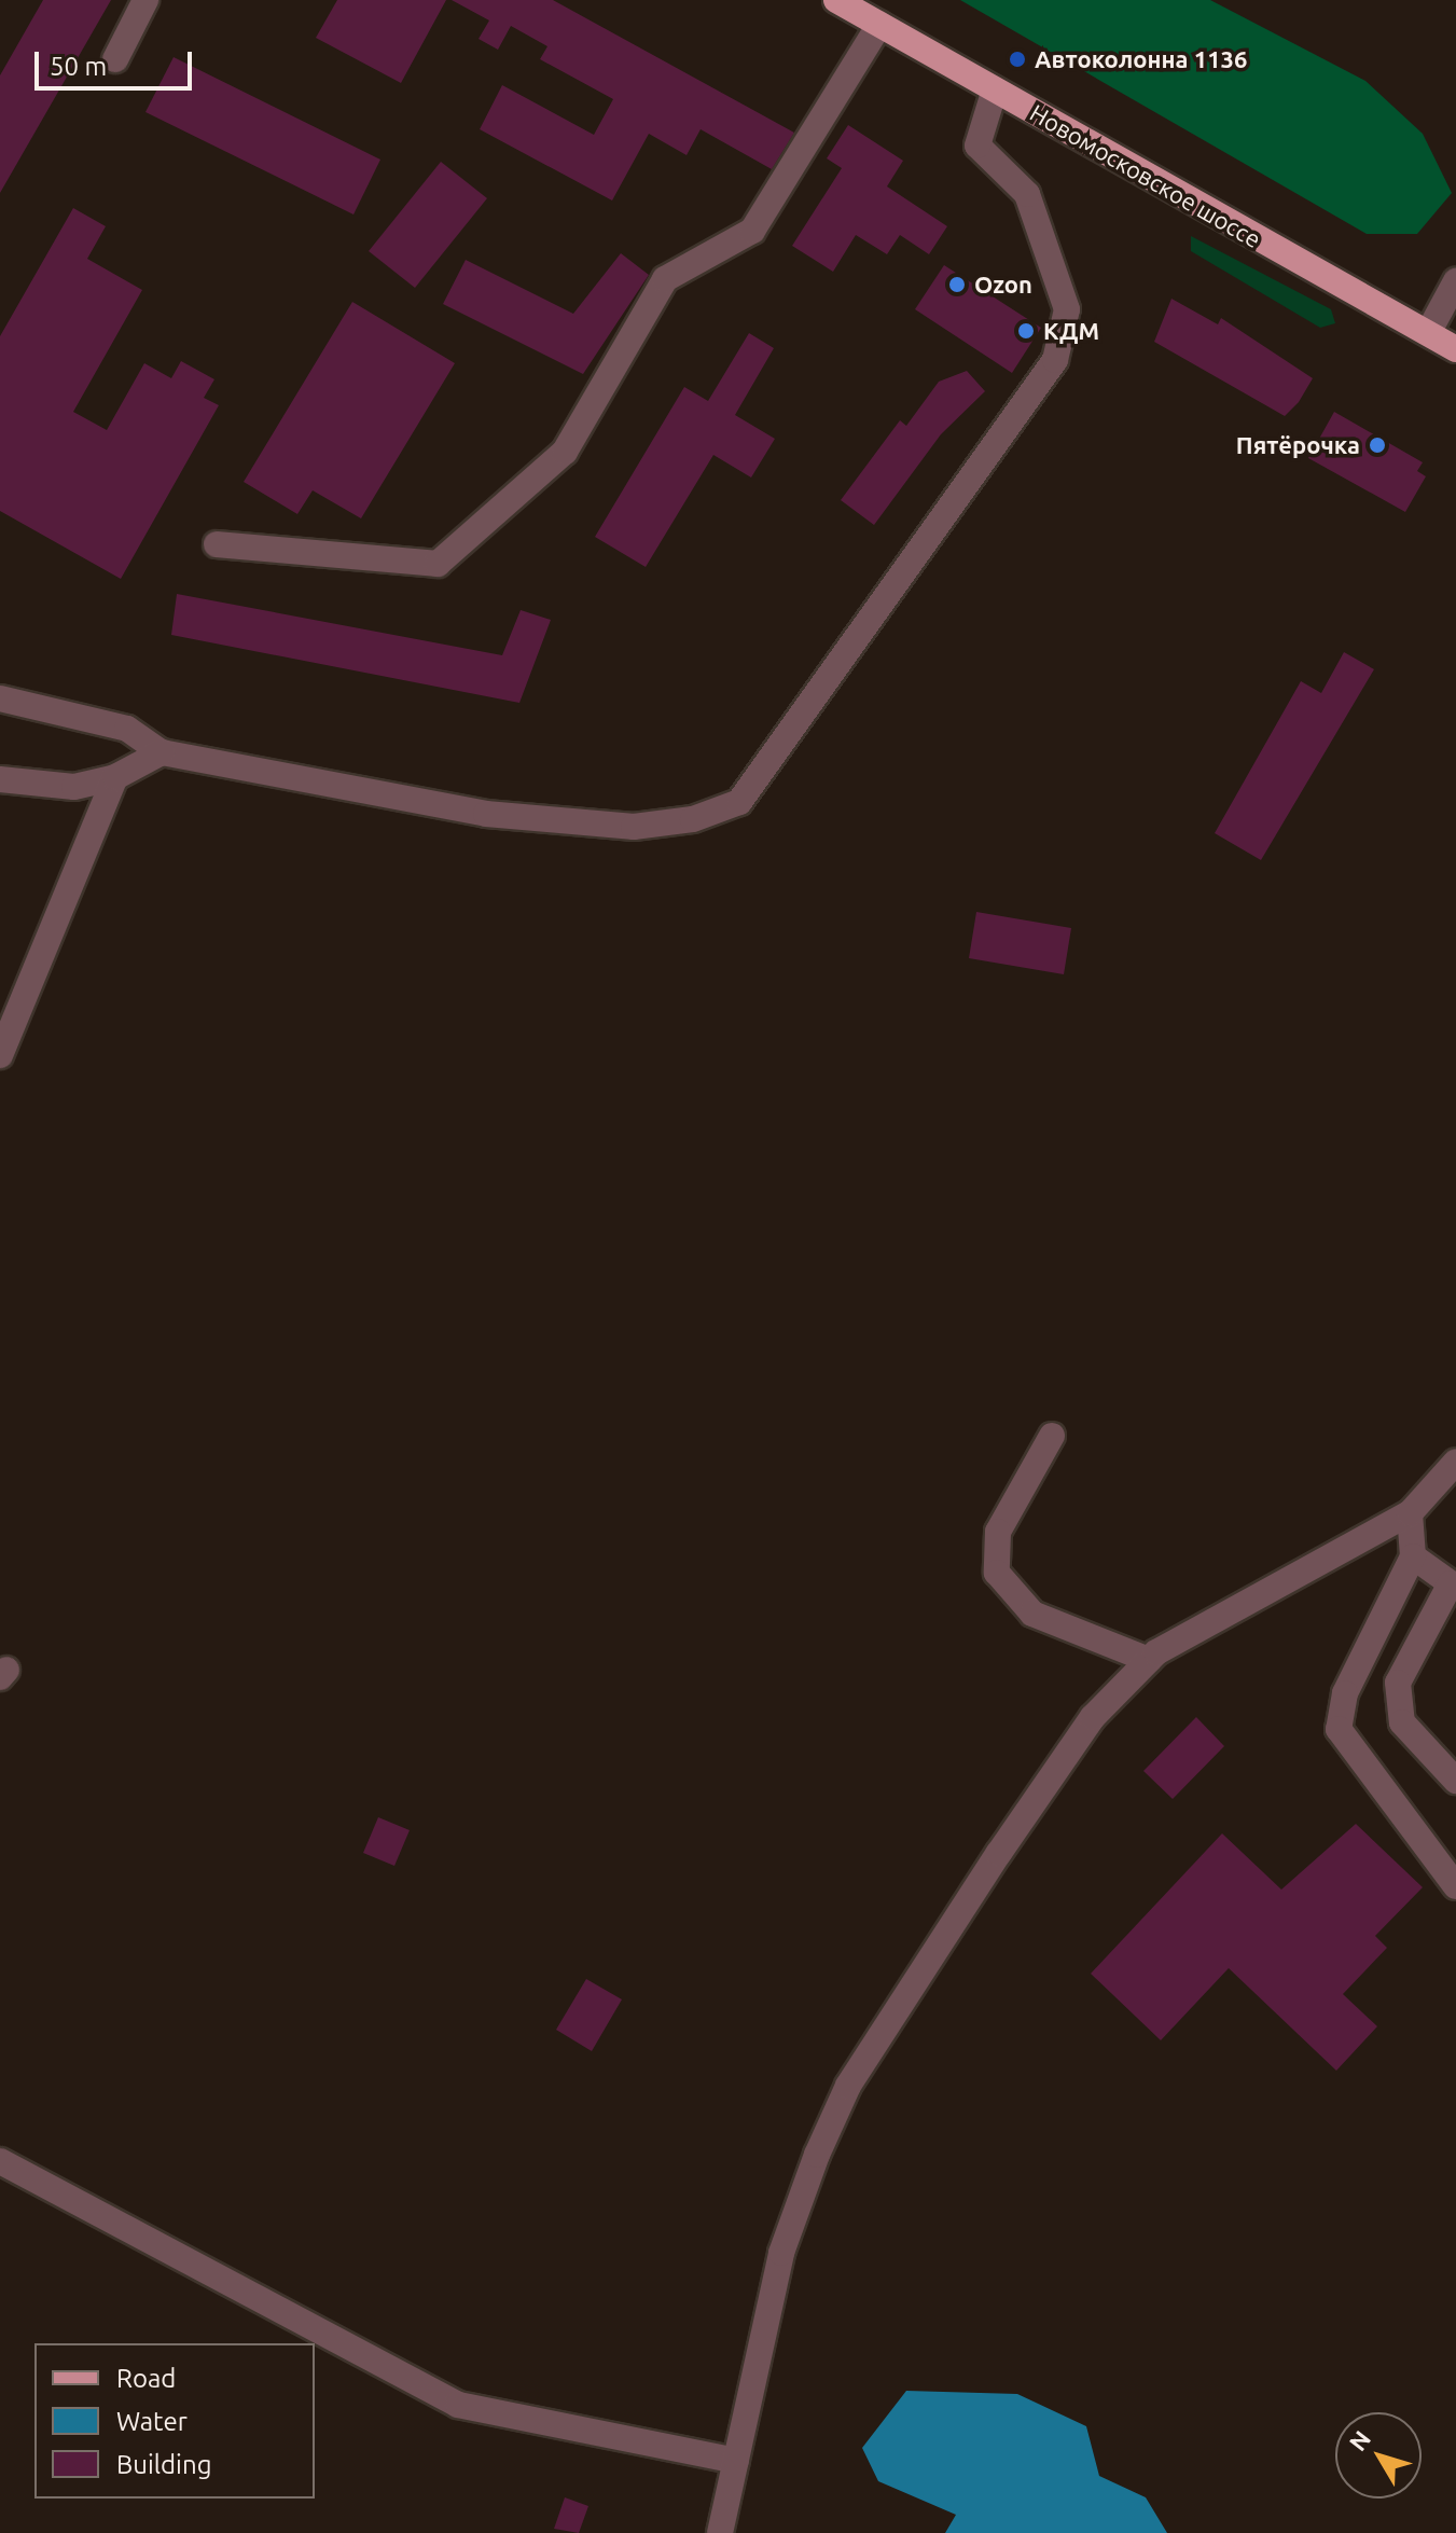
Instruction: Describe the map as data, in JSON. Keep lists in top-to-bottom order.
{
  "streets": {
    "main road": ["Новомосковское шоссе"]
  },
  "places": [
    "Автоколонна 1136",
    "Ozon",
    "КДМ",
    "Пятёрочка"
  ],
  "legend": ["Road", "Water", "Building"],
  "scale_bar": "50 m",
  "north": "top left"
}
